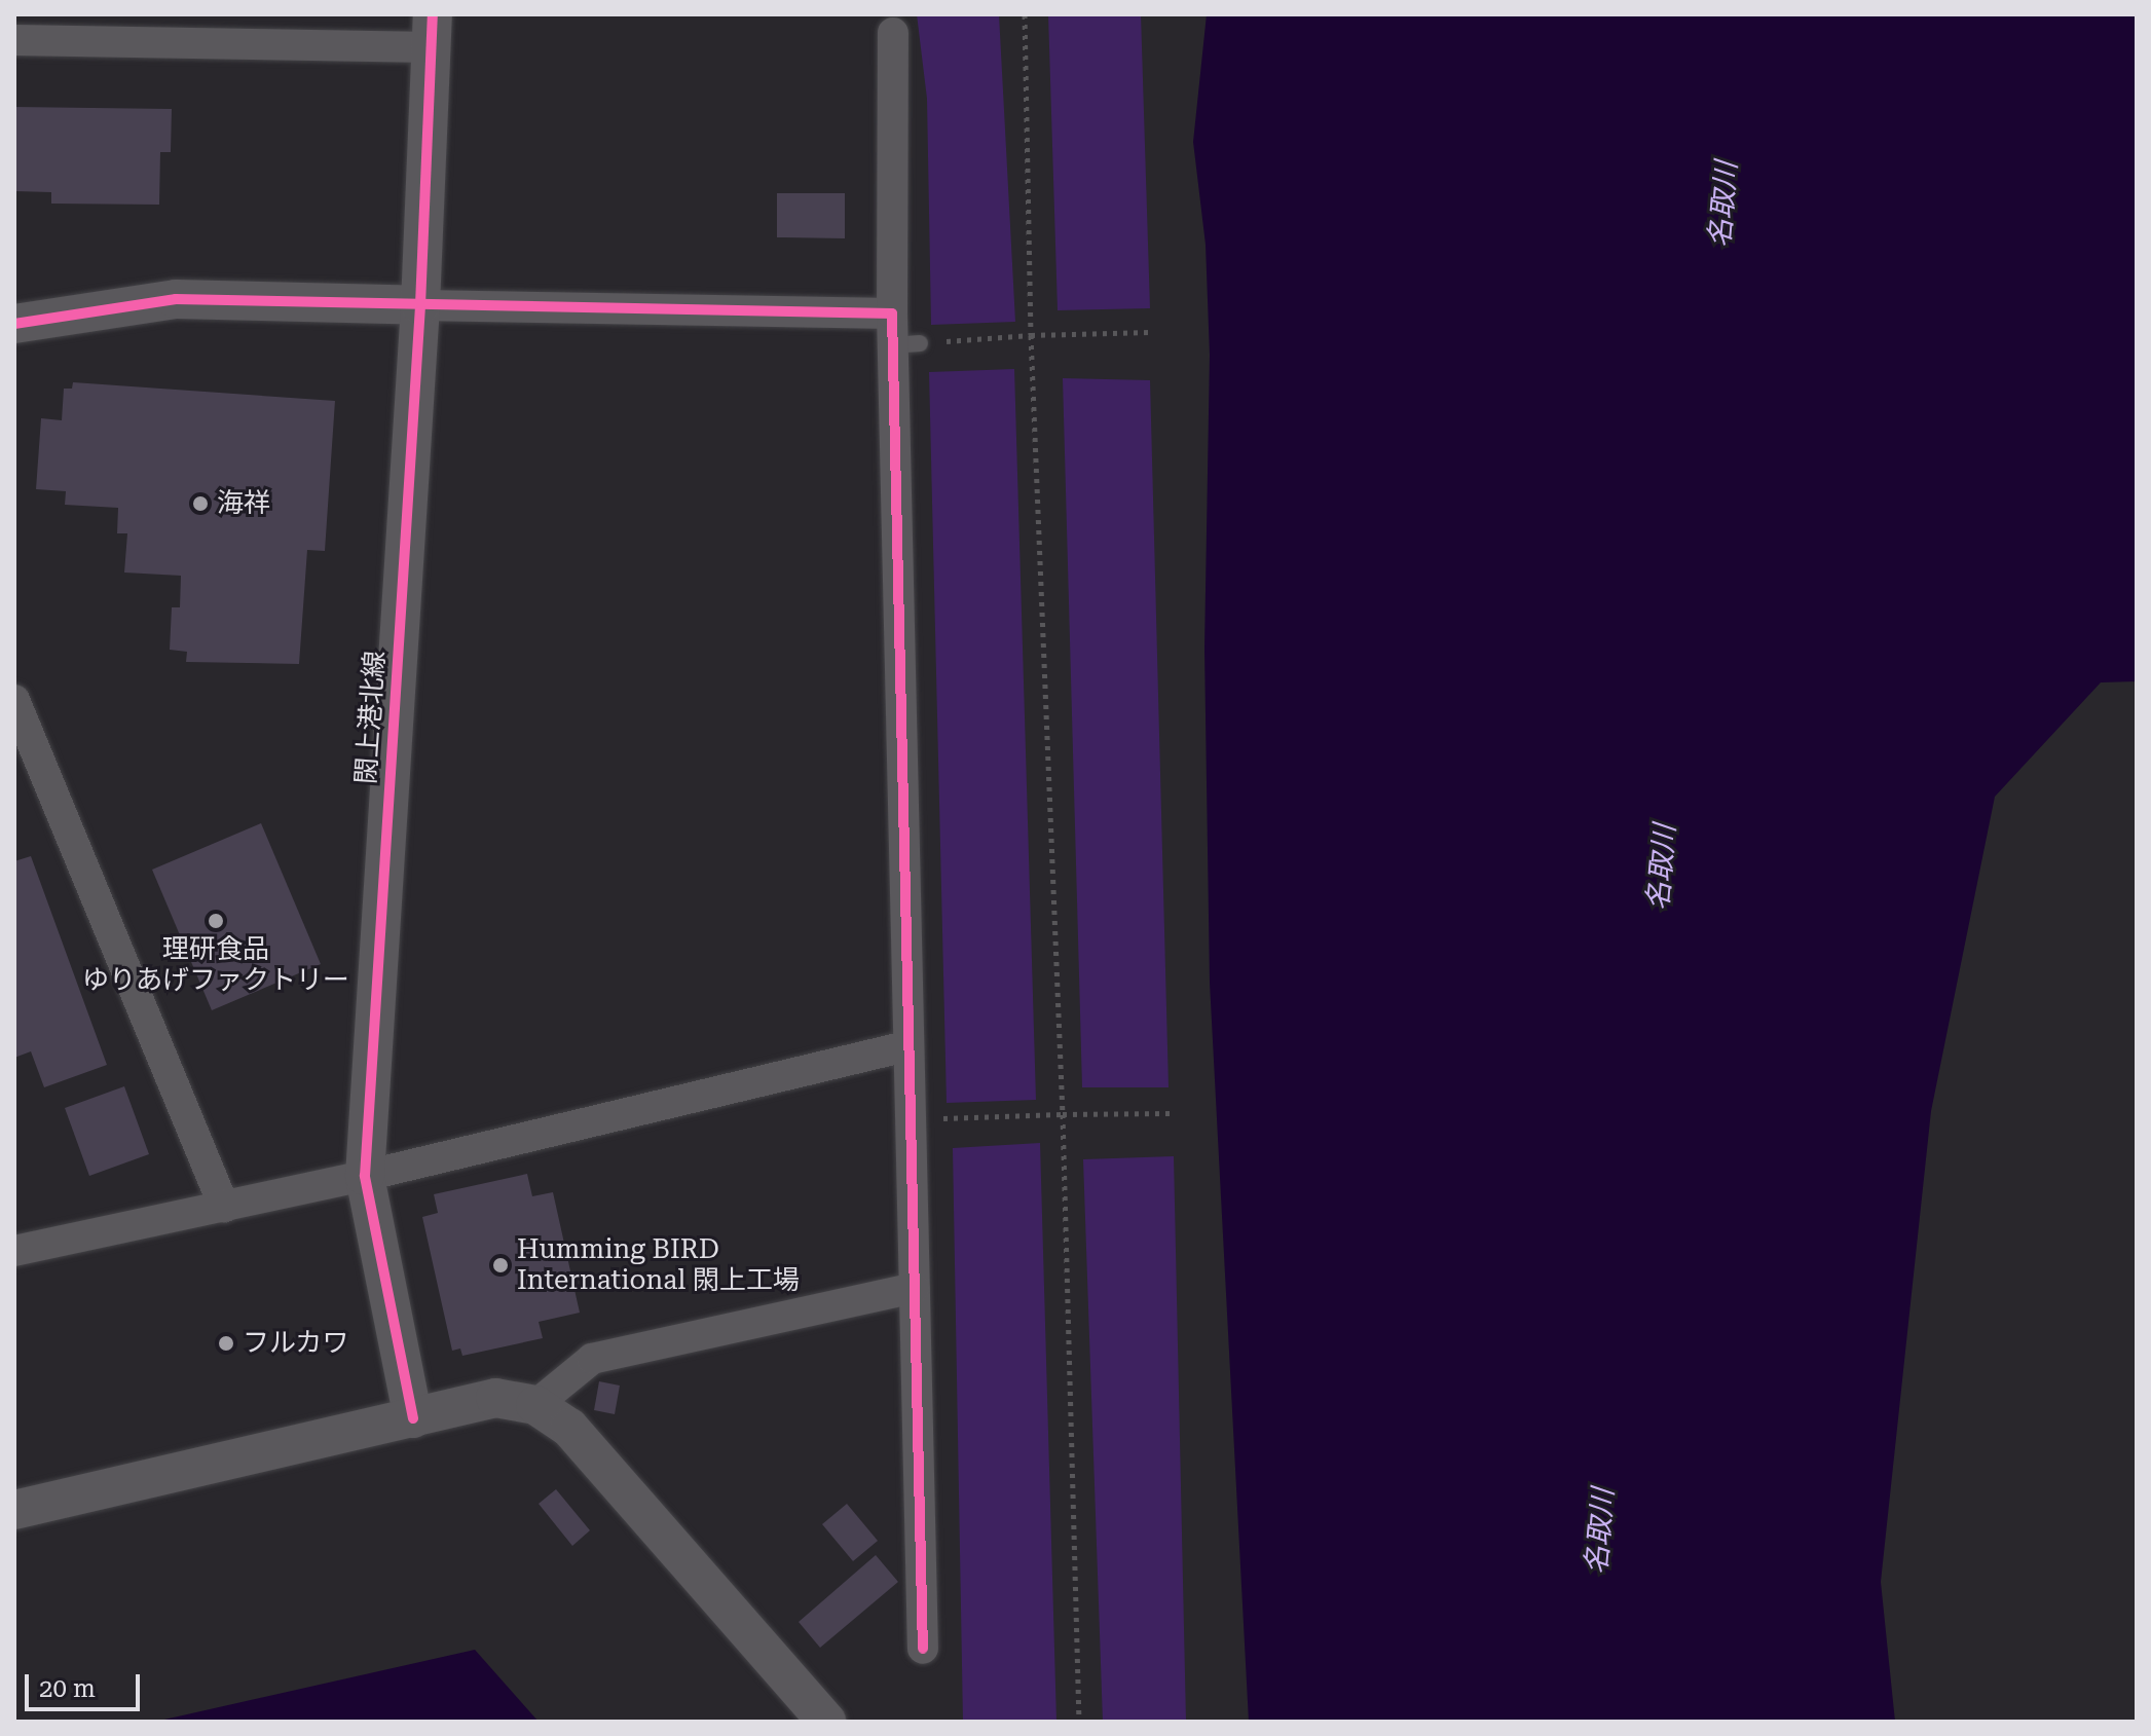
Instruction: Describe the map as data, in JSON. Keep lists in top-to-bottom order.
{
  "streets": {
    "street": ["閖上港北線"]
  },
  "water": ["名取川"],
  "places": [
    "海祥",
    "理研食品 ゆりあげファクトリー",
    "Humming BIRD International 閖上工場",
    "フルカワ"
  ],
  "scale_bar": "20 m"
}
